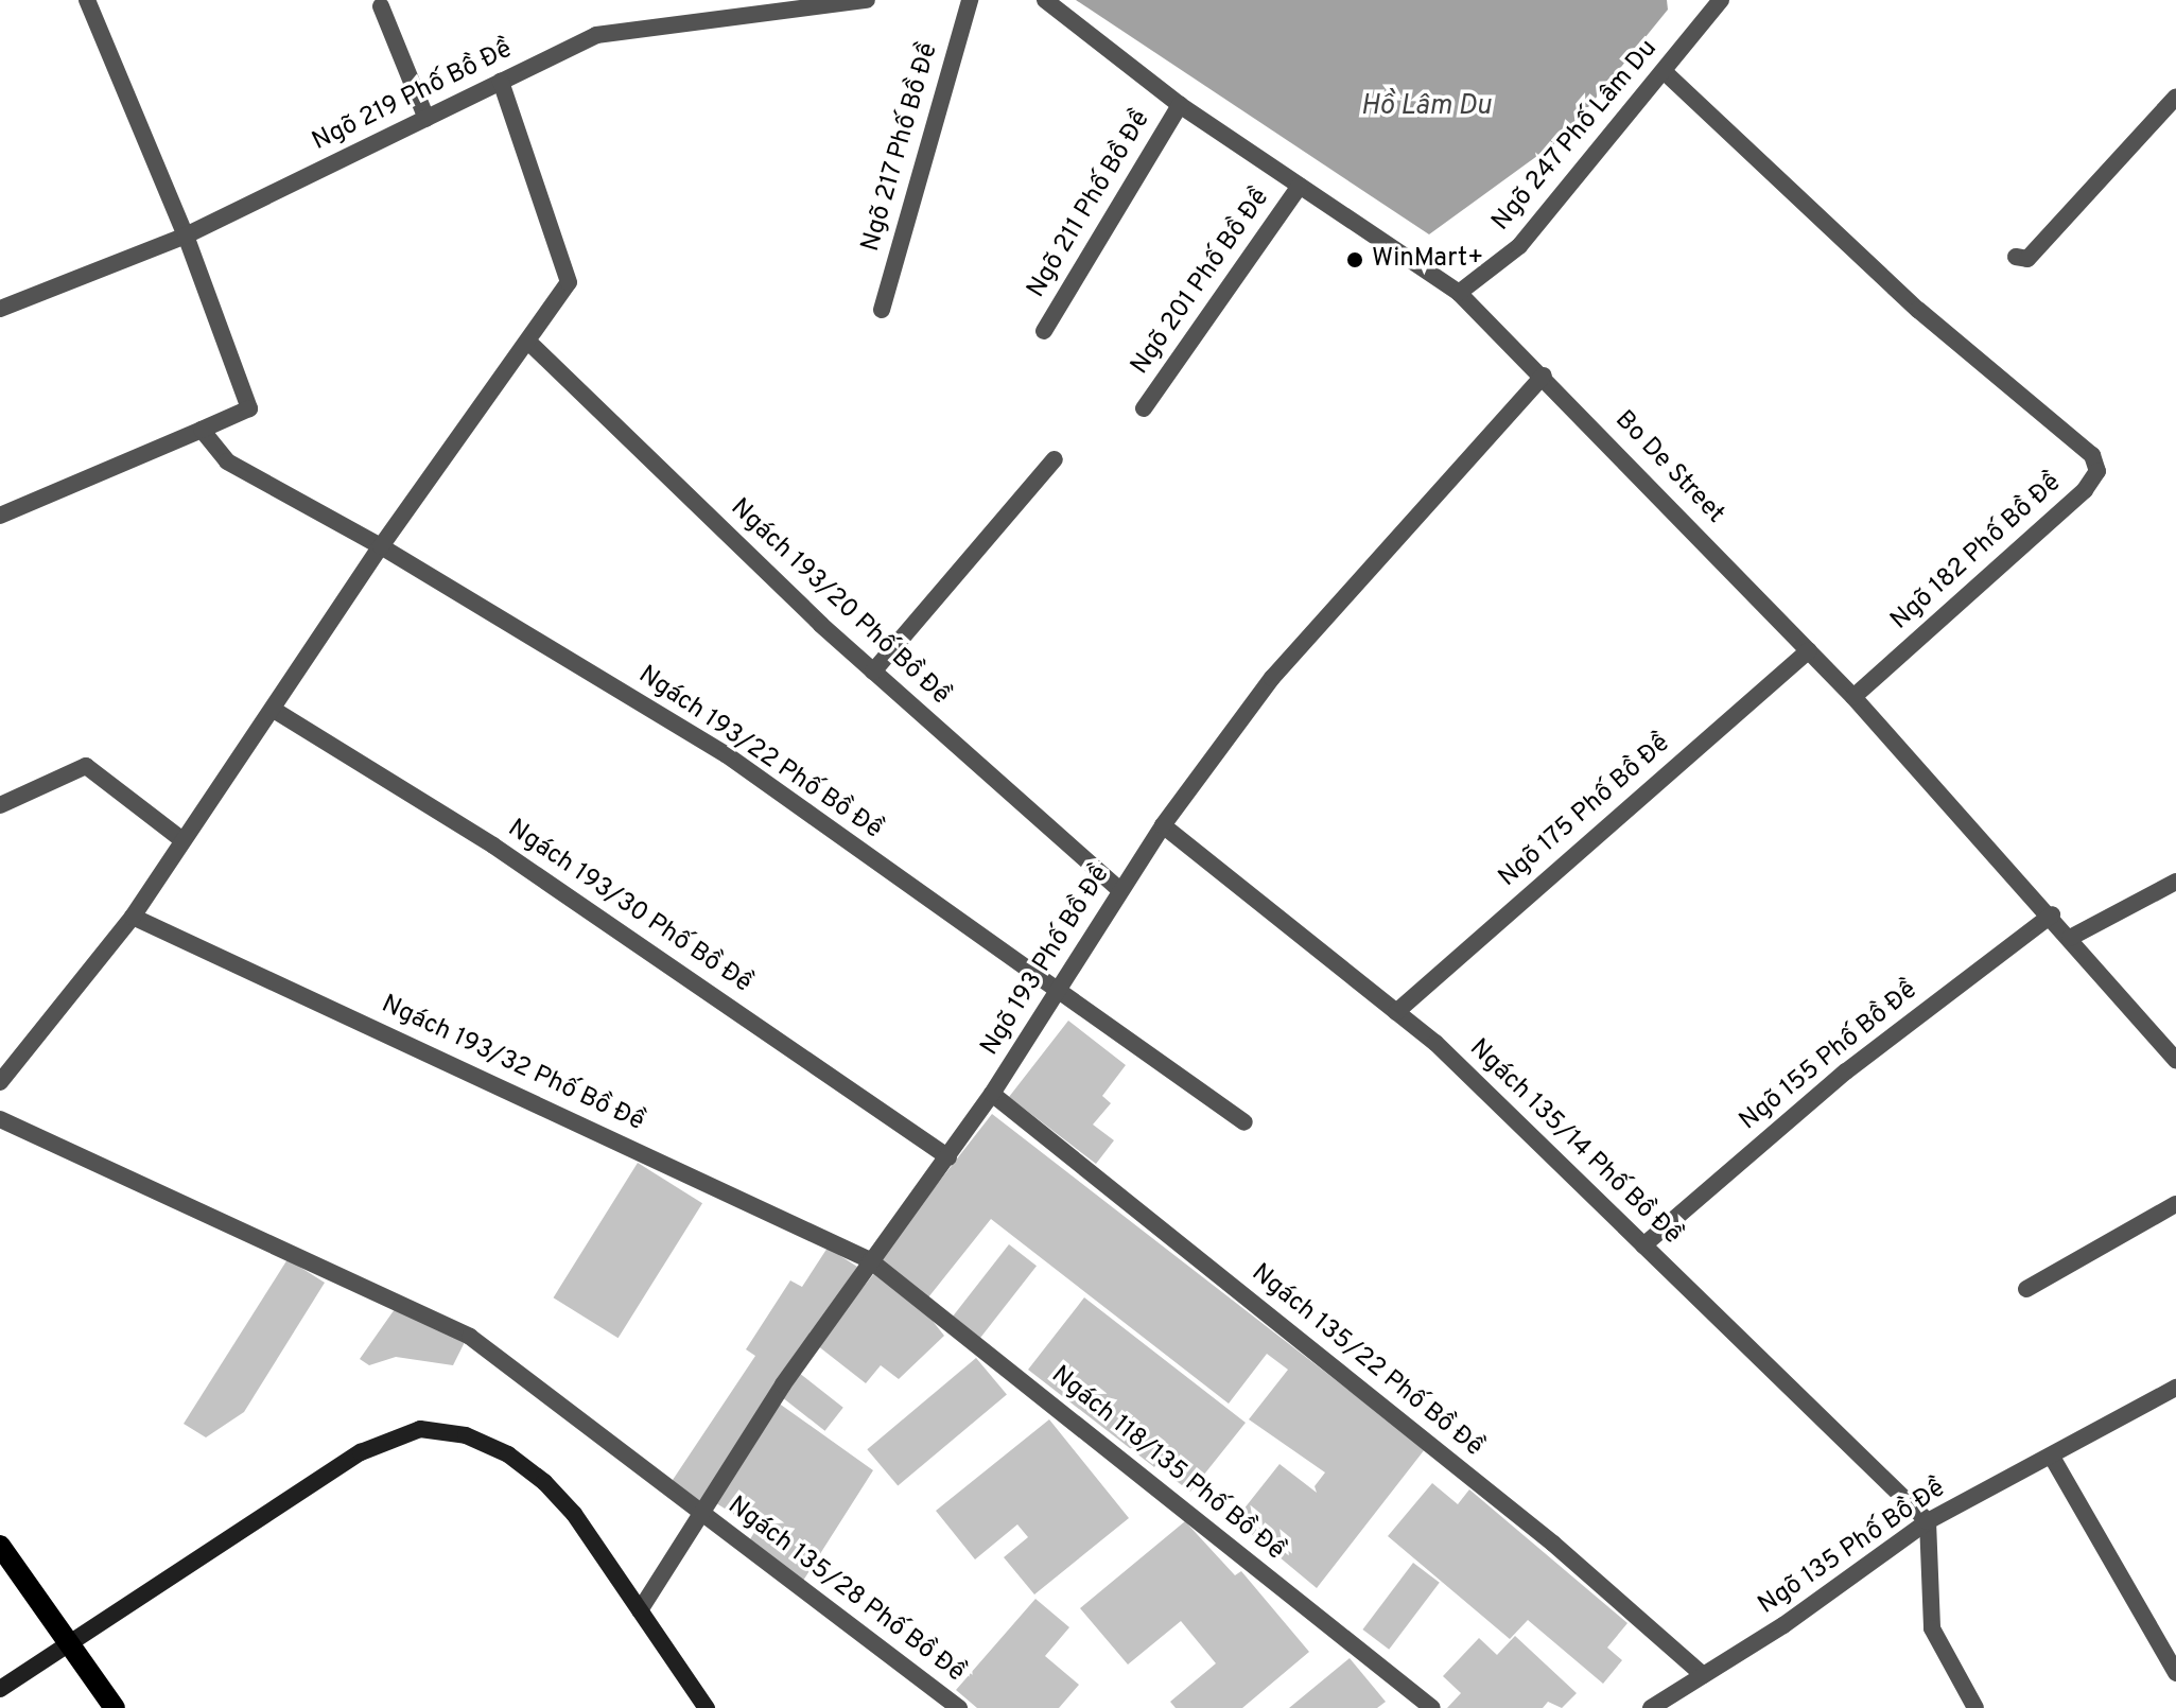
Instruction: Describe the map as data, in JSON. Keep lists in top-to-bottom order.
{
  "streets": {
    "street": [
      "Ngõ 219 Phố Bồ Đề",
      "Ngõ 247 Phố Lâm Du",
      "Ngõ 217 Phố Bồ Đề",
      "Ngõ 211 Phố Bồ Đề",
      "Ngõ 201 Phố Bồ Đề",
      "Bo De Street",
      "Ngõ 182 Phố Bồ Đề",
      "Ngách 193/20 Phố Bồ Đề",
      "Ngách 193/22 Phố Bồ Đề",
      "Ngõ 175 Phố Bồ Đề",
      "Ngách 193/30 Phố Bồ Đề",
      "Ngõ 193 Phố Bồ Đề",
      "Ngõ 155 Phố Bồ Đề",
      "Ngách 193/32 Phố Bồ Đề",
      "Ngách 135/14 Phố Bồ Đề",
      "Ngách 135/22 Phố Bồ Đề",
      "Ngách 118/135 Phố Bồ Đề",
      "Ngõ 135 Phố Bồ Đề",
      "Ngách 135/28 Phố Bồ Đề"
    ]
  },
  "crossings": [
    ["Ngõ 247 Phố Lâm Du", "Bo De Street"],
    ["Ngõ 247 Phố Lâm Du", "Ngõ 182 Phố Bồ Đề"],
    ["Ngõ 211 Phố Bồ Đề", "Bo De Street"],
    ["Ngõ 201 Phố Bồ Đề", "Bo De Street"],
    ["Bo De Street", "Ngõ 182 Phố Bồ Đề"],
    ["Bo De Street", "Ngõ 175 Phố Bồ Đề"],
    ["Bo De Street", "Ngõ 193 Phố Bồ Đề"],
    ["Bo De Street", "Ngõ 155 Phố Bồ Đề"],
    ["Ngách 193/20 Phố Bồ Đề", "Ngõ 193 Phố Bồ Đề"],
    ["Ngách 193/22 Phố Bồ Đề", "Ngõ 193 Phố Bồ Đề"],
    ["Ngõ 175 Phố Bồ Đề", "Ngách 135/14 Phố Bồ Đề"],
    ["Ngách 193/30 Phố Bồ Đề", "Ngõ 193 Phố Bồ Đề"],
    ["Ngõ 193 Phố Bồ Đề", "Ngách 193/32 Phố Bồ Đề"],
    ["Ngõ 193 Phố Bồ Đề", "Ngách 135/14 Phố Bồ Đề"],
    ["Ngõ 193 Phố Bồ Đề", "Ngách 135/22 Phố Bồ Đề"],
    ["Ngõ 193 Phố Bồ Đề", "Ngách 118/135 Phố Bồ Đề"],
    ["Ngõ 193 Phố Bồ Đề", "Ngách 135/28 Phố Bồ Đề"],
    ["Ngõ 155 Phố Bồ Đề", "Ngách 135/14 Phố Bồ Đề"],
    ["Ngách 193/32 Phố Bồ Đề", "Ngách 118/135 Phố Bồ Đề"],
    ["Ngách 135/14 Phố Bồ Đề", "Ngõ 135 Phố Bồ Đề"],
    ["Ngách 135/22 Phố Bồ Đề", "Ngõ 135 Phố Bồ Đề"]
  ],
  "water": ["Hồ Lâm Du"],
  "places": ["WinMart+"]
}
